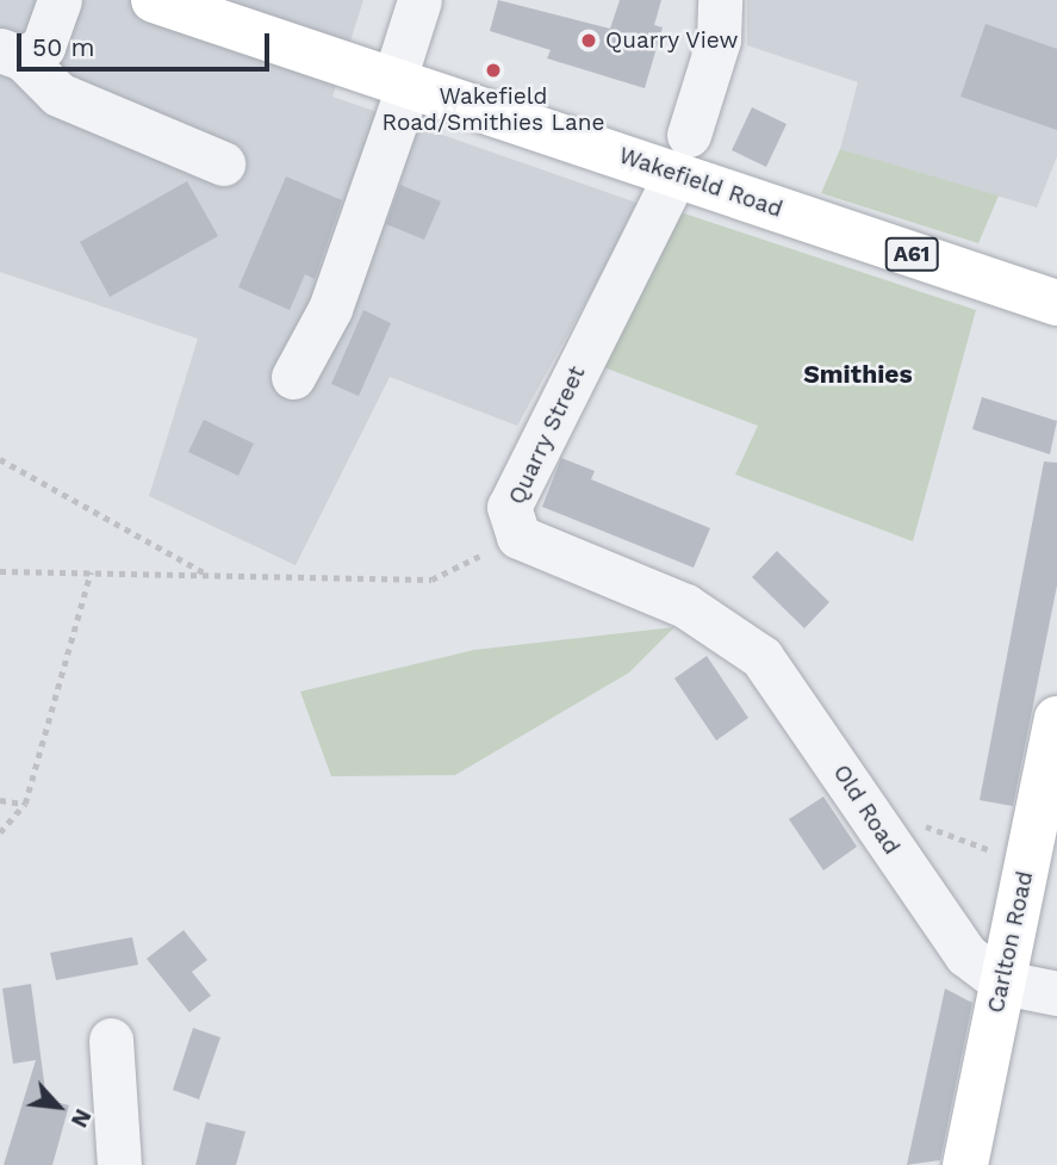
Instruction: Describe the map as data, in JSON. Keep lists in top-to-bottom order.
{
  "streets": {
    "main road": ["Wakefield Road", "A61", "Carlton Road"],
    "street": ["Quarry Street", "Old Road"]
  },
  "crossings": [
    ["Wakefield Road", "Quarry Street"],
    ["Quarry Street", "Old Road"],
    ["Old Road", "Carlton Road"]
  ],
  "districts": ["Smithies"],
  "places": ["Quarry View", "Wakefield Road/Smithies Lane"],
  "scale_bar": "50 m",
  "north": "bottom right"
}
